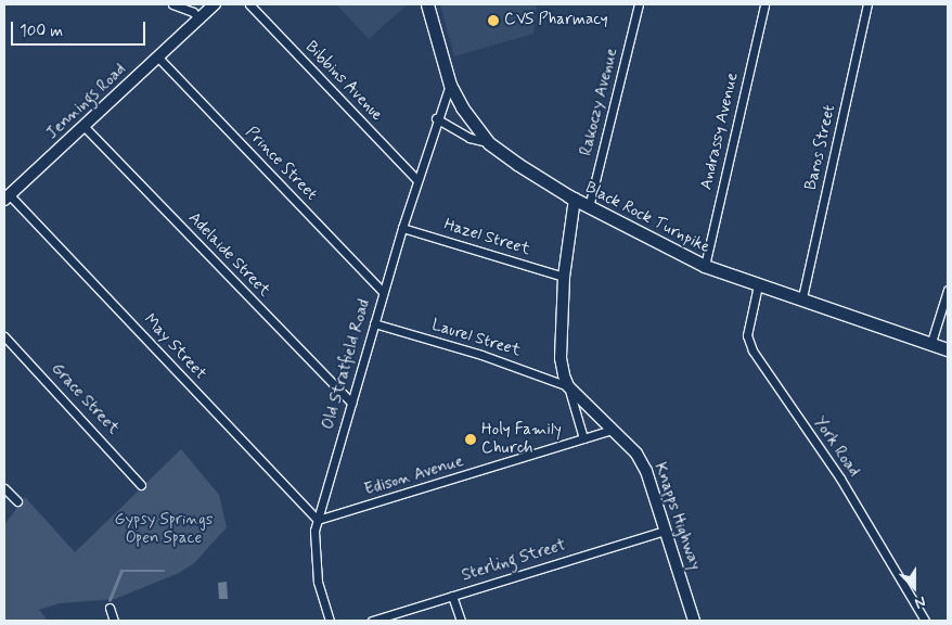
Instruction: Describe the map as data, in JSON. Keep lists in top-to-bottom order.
{
  "streets": {
    "main road": ["Black Rock Turnpike"],
    "street": [
      "Bibbins Avenue",
      "Jennings Road",
      "Rakoczy Avenue",
      "Andrassy Avenue",
      "Baros Street",
      "Prince Street",
      "Hazel Street",
      "Adelaide Street",
      "Laurel Street",
      "May Street",
      "Old Stratfield Road",
      "Grace Street",
      "York Road",
      "Edison Avenue",
      "Knapps Highway",
      "Sterling Street"
    ]
  },
  "crossings": [
    ["Bibbins Avenue", "Old Stratfield Road"],
    ["Jennings Road", "Prince Street"],
    ["Jennings Road", "Adelaide Street"],
    ["Jennings Road", "May Street"],
    ["Rakoczy Avenue", "Black Rock Turnpike"],
    ["Andrassy Avenue", "Black Rock Turnpike"],
    ["Baros Street", "Black Rock Turnpike"],
    ["Prince Street", "Old Stratfield Road"],
    ["Black Rock Turnpike", "Old Stratfield Road"],
    ["Black Rock Turnpike", "York Road"],
    ["Black Rock Turnpike", "Knapps Highway"],
    ["Hazel Street", "Old Stratfield Road"],
    ["Hazel Street", "Knapps Highway"],
    ["Adelaide Street", "Old Stratfield Road"],
    ["Laurel Street", "Old Stratfield Road"],
    ["Laurel Street", "Knapps Highway"],
    ["May Street", "Old Stratfield Road"],
    ["May Street", "Edison Avenue"],
    ["Old Stratfield Road", "Edison Avenue"],
    ["Edison Avenue", "Knapps Highway"],
    ["Knapps Highway", "Sterling Street"]
  ],
  "parks": ["Gypsy Springs Open Space"],
  "places": ["CVS Pharmacy", "Holy Family Church"],
  "scale_bar": "100 m",
  "north": "bottom"
}
